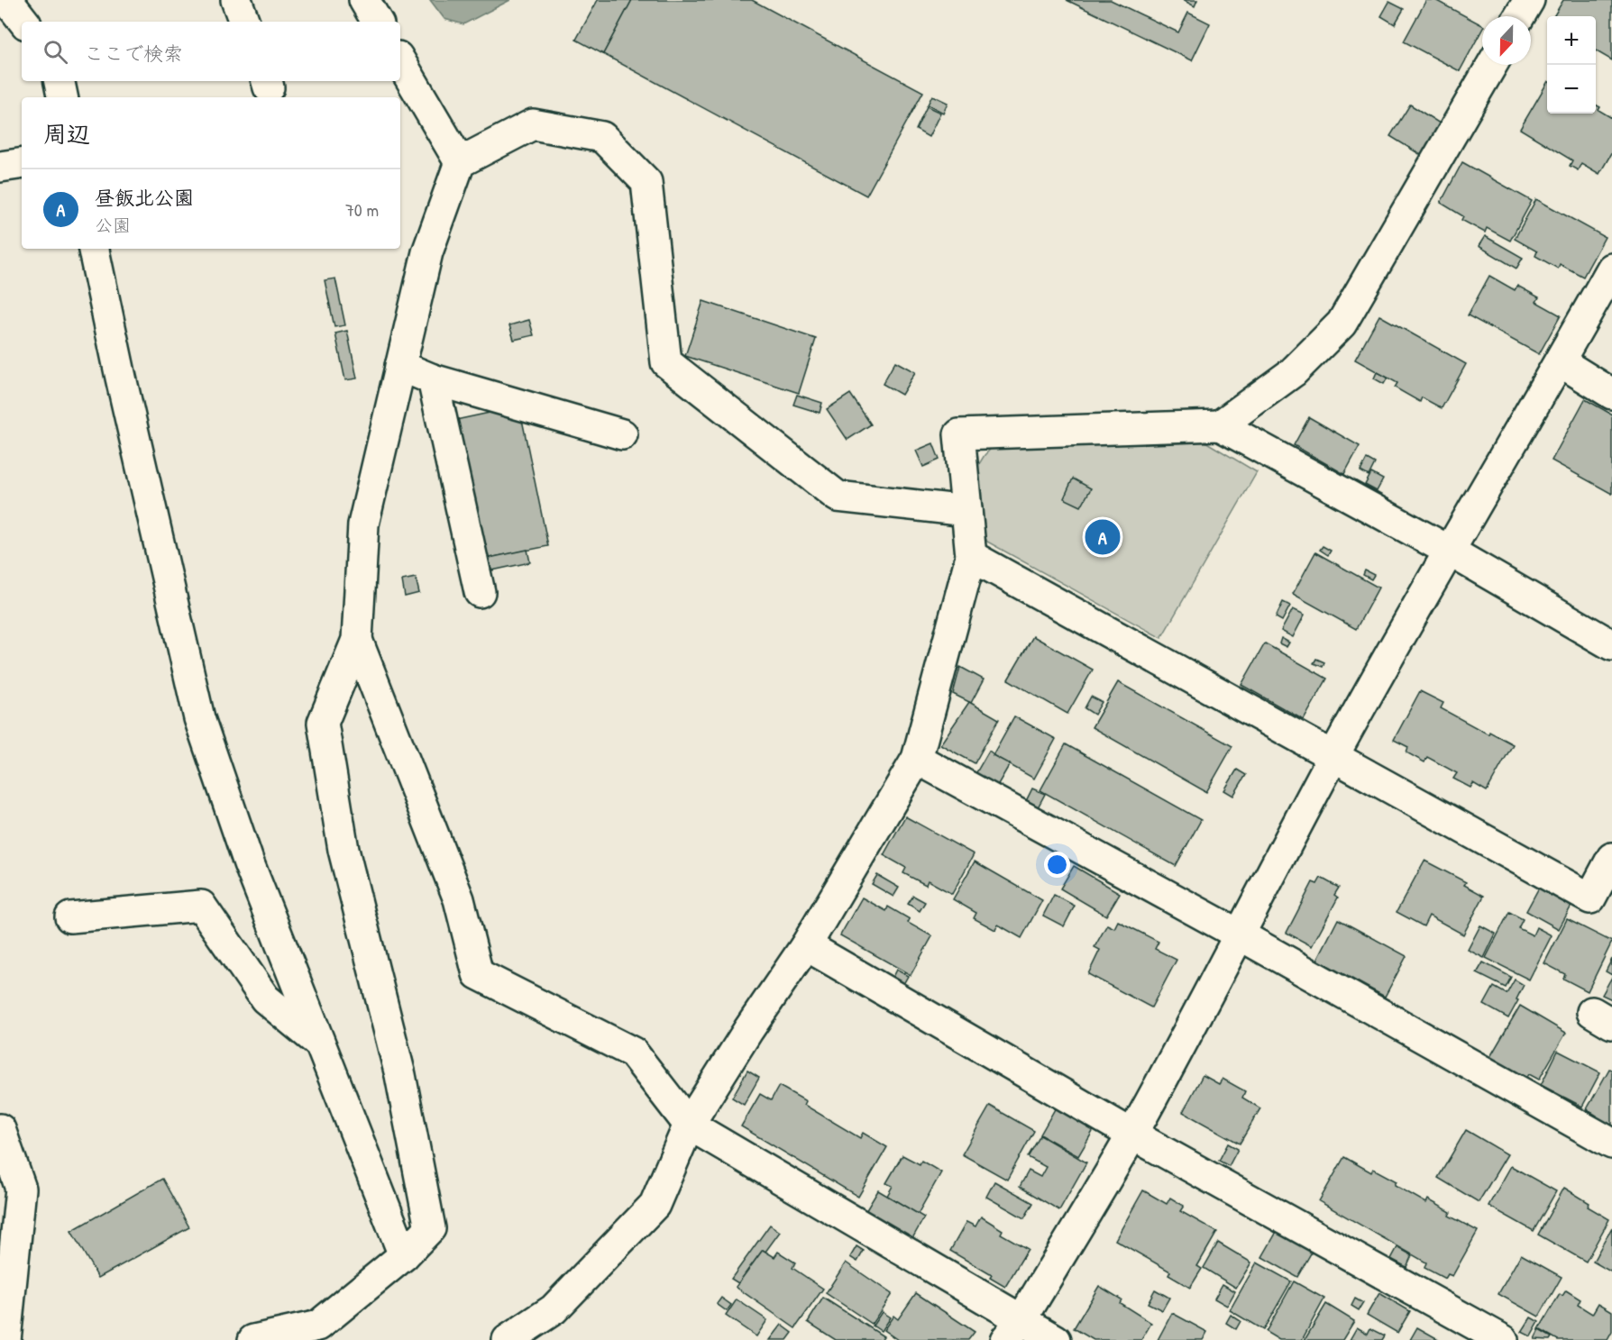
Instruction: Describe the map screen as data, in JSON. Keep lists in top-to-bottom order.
{
  "north": "bottom",
  "page": {
    "map_buttons": ["+", "−"],
    "search": "ここで検索",
    "heading": "周辺",
    "list": [
      {
        "mark": "A",
        "name": "昼飯北公園",
        "note": "公園",
        "value": "70 m"
      }
    ],
    "pins": "A"
  }
}
